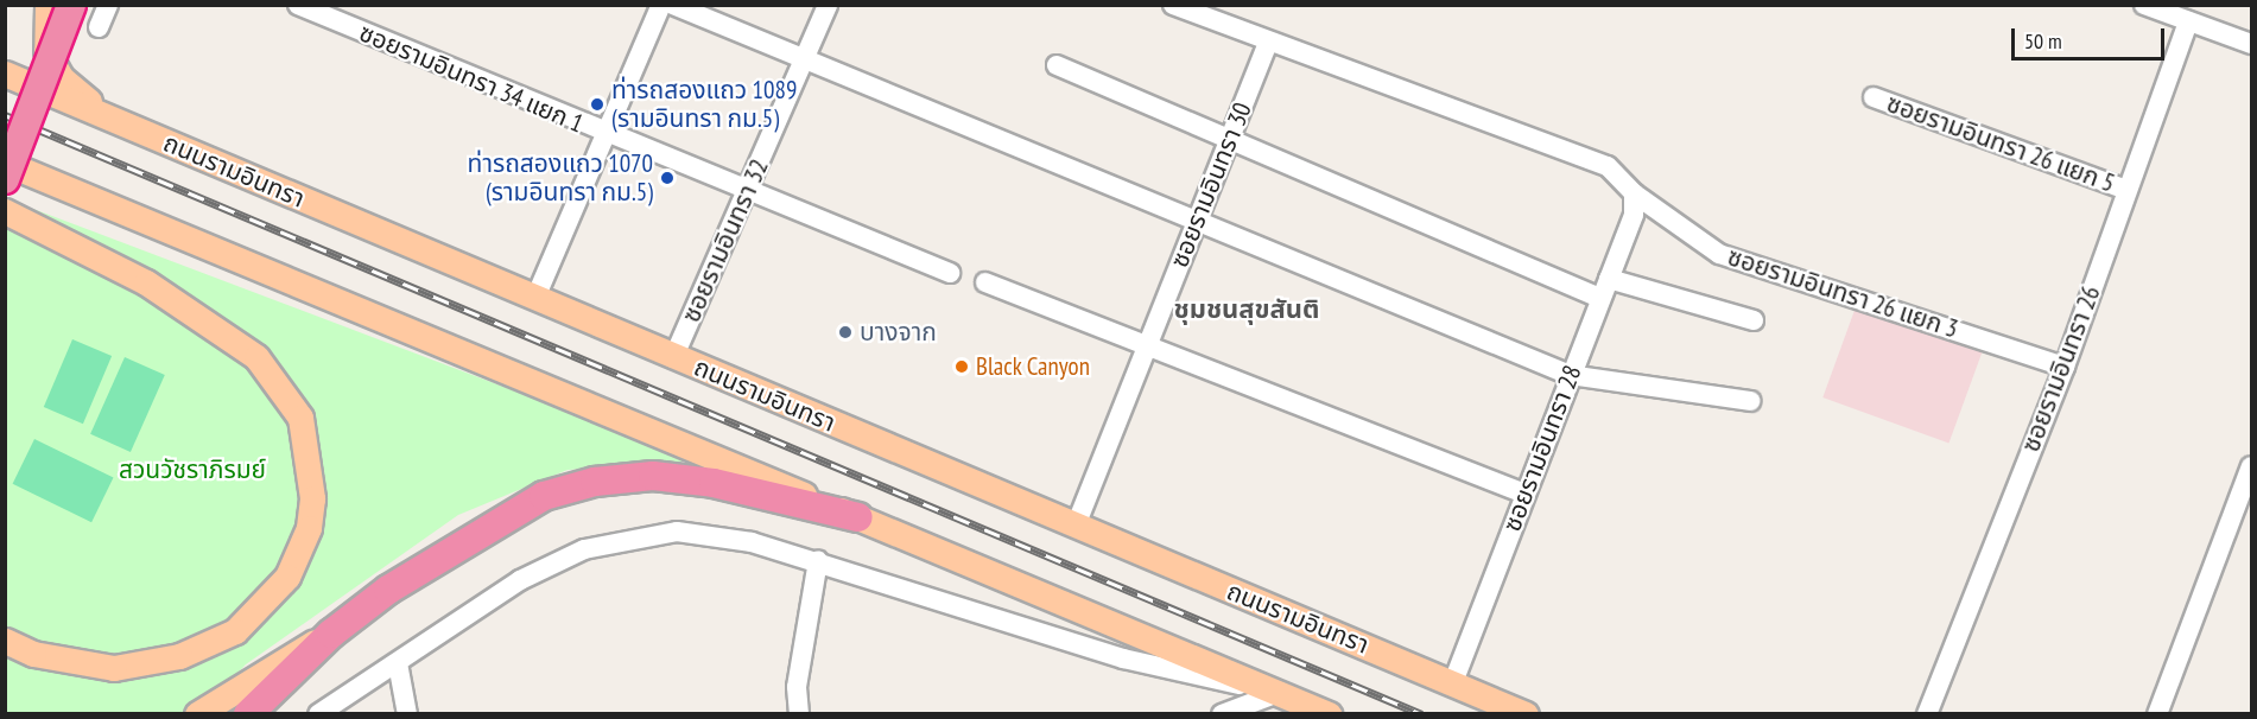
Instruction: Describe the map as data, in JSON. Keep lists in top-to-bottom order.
{
  "streets": {
    "main road": ["ถนนรามอินทรา"],
    "street": [
      "ซอยรามอินทรา 34 แยก 1",
      "ซอยรามอินทรา 26 แยก 5",
      "ซอยรามอินทรา 30",
      "ซอยรามอินทรา 32",
      "ซอยรามอินทรา 26 แยก 3",
      "ซอยรามอินทรา 26",
      "ซอยรามอินทรา 28"
    ]
  },
  "crossings": [
    ["ซอยรามอินทรา 34 แยก 1", "ซอยรามอินทรา 32"],
    ["ซอยรามอินทรา 26 แยก 5", "ซอยรามอินทรา 26"],
    ["ถนนรามอินทรา", "ซอยรามอินทรา 30"],
    ["ถนนรามอินทรา", "ซอยรามอินทรา 32"],
    ["ถนนรามอินทรา", "ซอยรามอินทรา 28"],
    ["ซอยรามอินทรา 30", "ซอยรามอินทรา 26 แยก 3"],
    ["ซอยรามอินทรา 26 แยก 3", "ซอยรามอินทรา 26"],
    ["ซอยรามอินทรา 26 แยก 3", "ซอยรามอินทรา 28"]
  ],
  "districts": ["ชุมชนสุขสันติ"],
  "parks": ["สวนวัชราภิรมย์"],
  "places": [
    "ท่ารถสองแถว 1089 (รามอินทรา กม.5)",
    "ท่ารถสองแถว 1070 (รามอินทรา กม.5)",
    "บางจาก",
    "Black Canyon"
  ],
  "scale_bar": "50 m"
}
